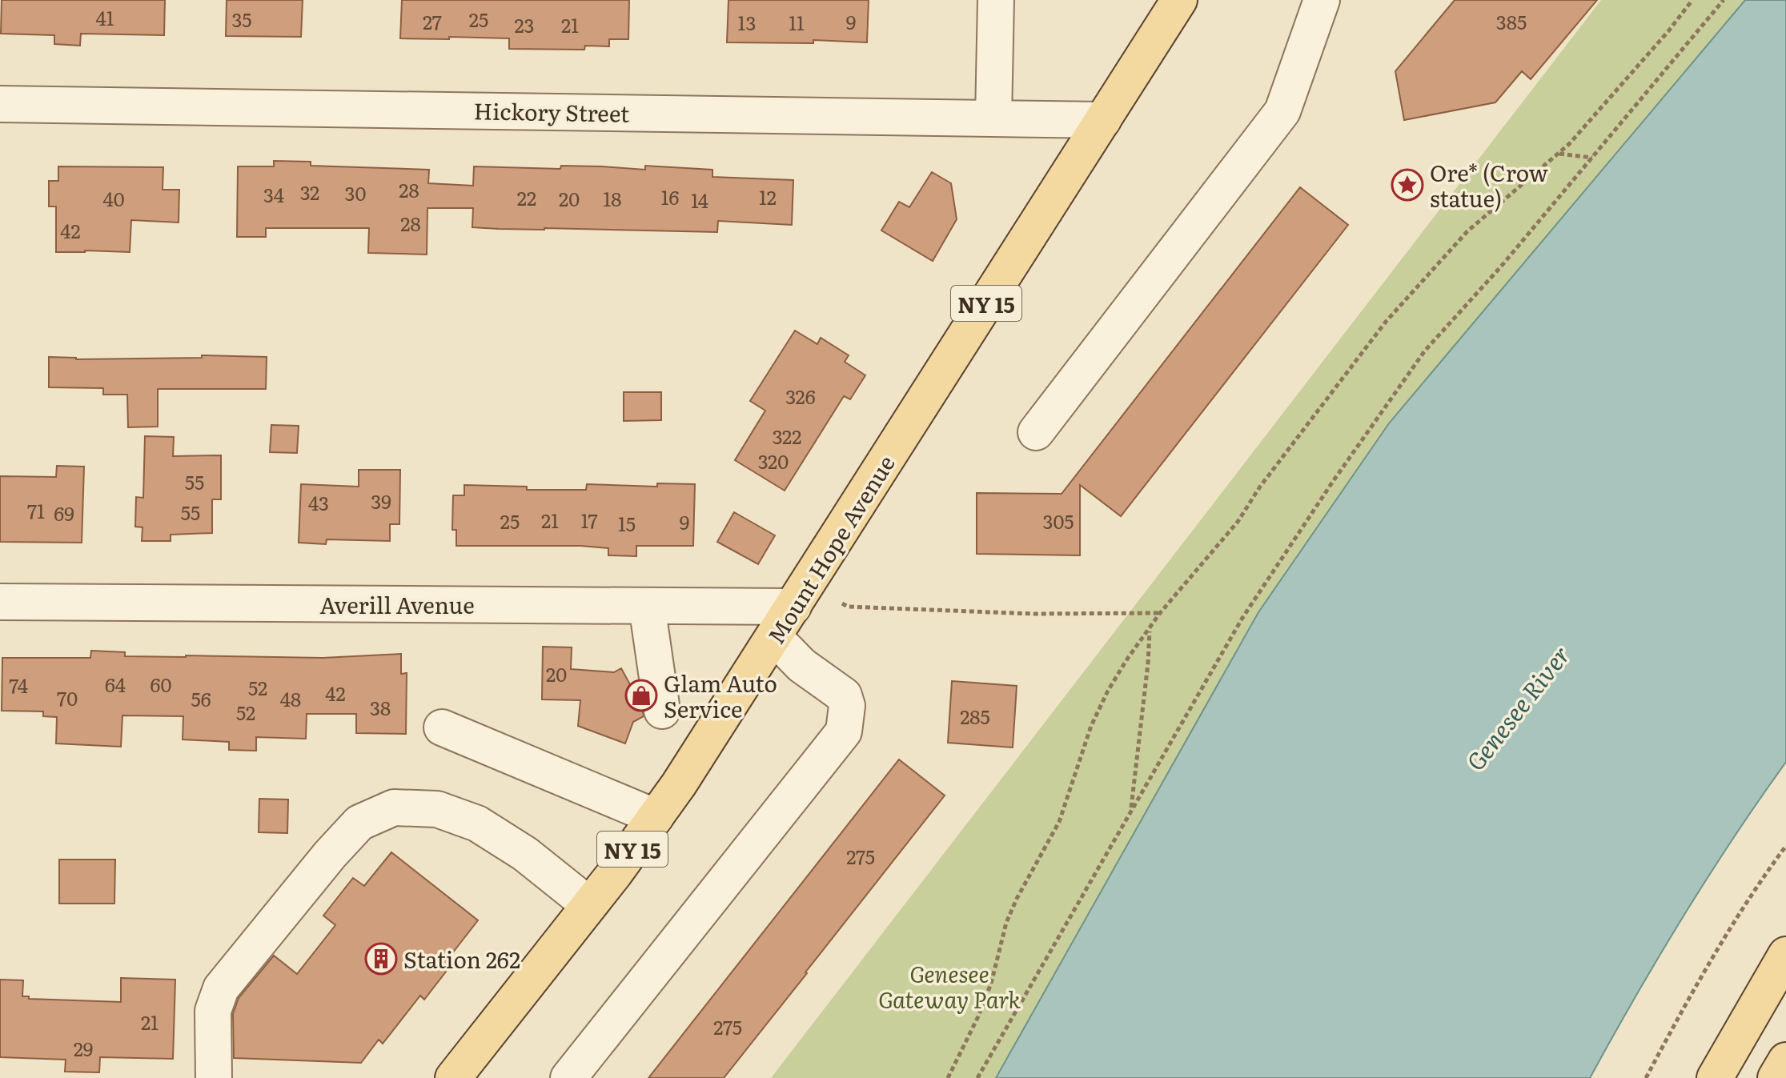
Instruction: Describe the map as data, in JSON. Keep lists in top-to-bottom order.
{
  "streets": {
    "main road": ["NY 15", "Mount Hope Avenue"],
    "street": ["Hickory Street", "Averill Avenue"]
  },
  "crossings": [
    ["Hickory Street", "Mount Hope Avenue"],
    ["Mount Hope Avenue", "Averill Avenue"]
  ],
  "water": ["Genesee River"],
  "parks": ["Genesee Gateway Park"],
  "places": {
    "place": ["Ore* (Crow statue)"],
    "shop": ["Glam Auto Service"],
    "building": ["Station 262"]
  },
  "house_numbers": [
    "41",
    "35",
    "25",
    "27",
    "9",
    "385",
    "13",
    "11",
    "23",
    "21",
    "28",
    "32",
    "30",
    "34",
    "16",
    "12",
    "22",
    "40",
    "20",
    "18",
    "14",
    "28",
    "42",
    "326",
    "322",
    "320",
    "55",
    "39",
    "43",
    "71",
    "55",
    "69",
    "21",
    "17",
    "25",
    "305",
    "9",
    "15",
    "20",
    "64",
    "60",
    "74",
    "52",
    "42",
    "70",
    "56",
    "48",
    "38",
    "52",
    "285",
    "275",
    "21",
    "275",
    "29"
  ]
}
